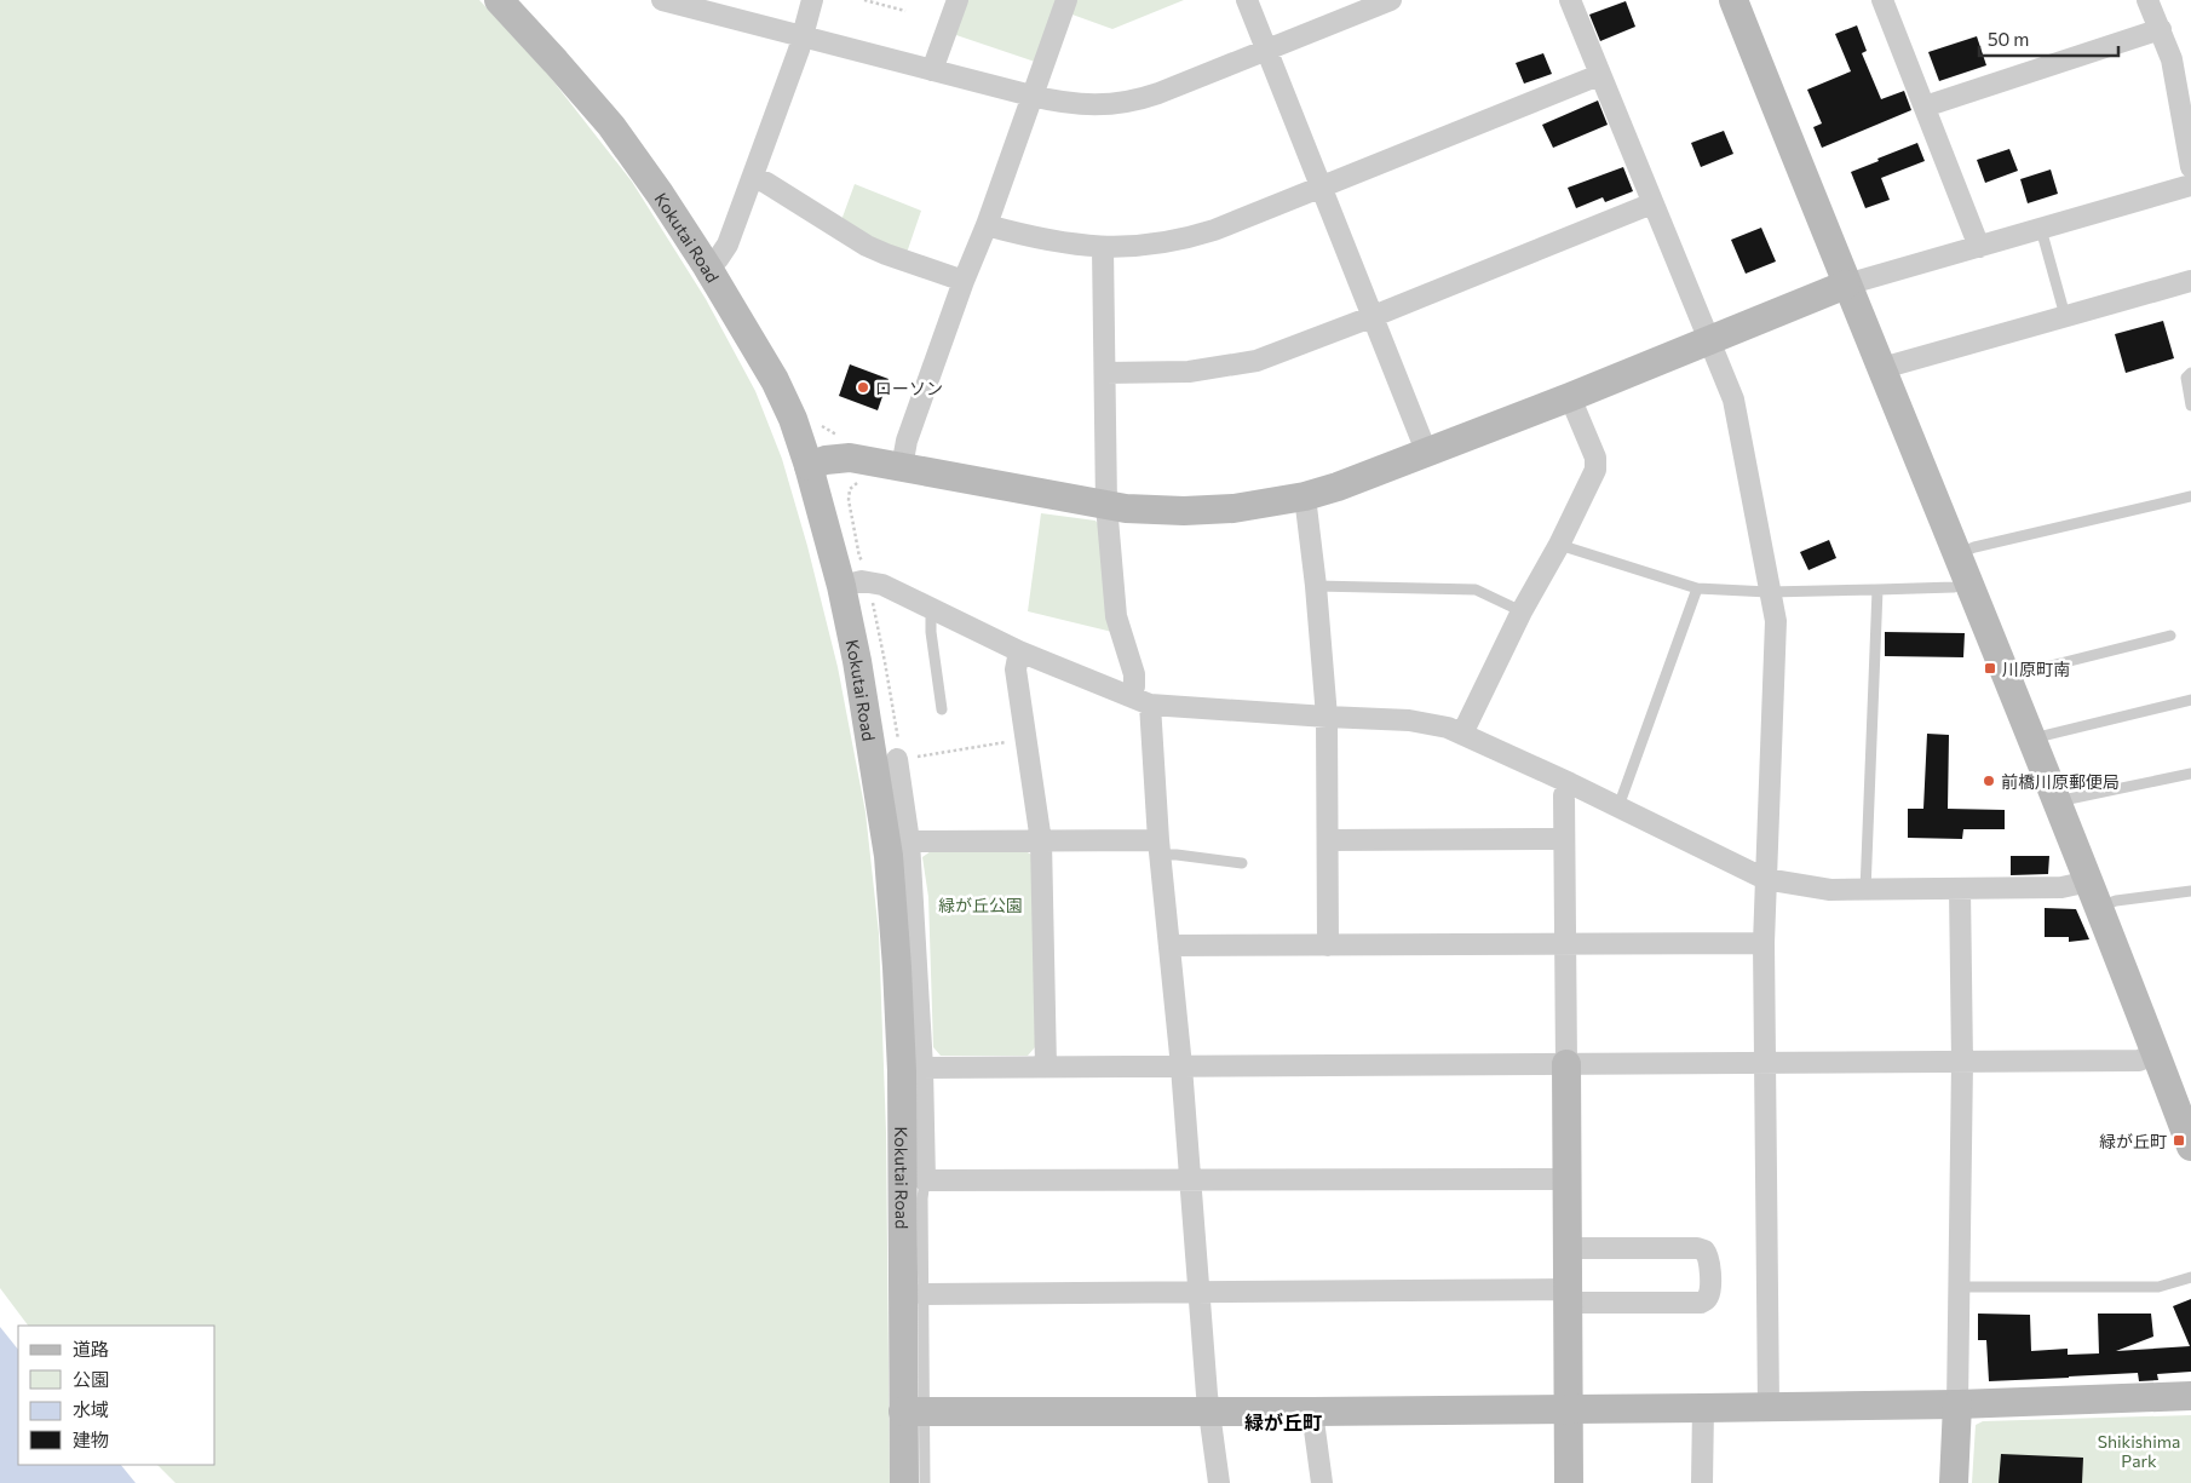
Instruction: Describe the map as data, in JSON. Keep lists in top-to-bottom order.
{
  "streets": {
    "street": ["Kokutai Road"]
  },
  "districts": ["緑が丘町"],
  "parks": ["緑が丘公園", "Shikishima Park"],
  "places": {
    "other": ["ローソン", "前橋川原郵便局"],
    "transit": ["川原町南", "緑が丘町"]
  },
  "legend": [
    "道路",
    "公園",
    "水域",
    "建物"
  ],
  "scale_bar": "50 m"
}
